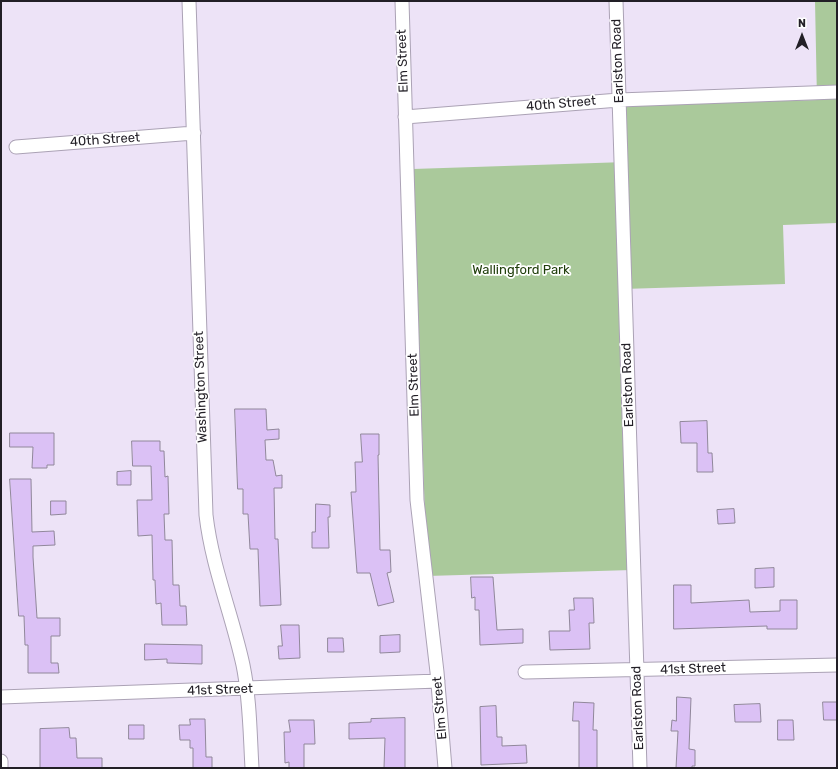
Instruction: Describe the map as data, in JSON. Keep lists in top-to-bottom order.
{
  "streets": {
    "street": [
      "Elm Street",
      "Earlston Road",
      "40th Street",
      "Washington Street",
      "41st Street"
    ]
  },
  "crossings": [
    ["Elm Street", "40th Street"],
    ["Elm Street", "41st Street"],
    ["Earlston Road", "40th Street"],
    ["Earlston Road", "41st Street"],
    ["40th Street", "Washington Street"],
    ["Washington Street", "41st Street"]
  ],
  "parks": ["Wallingford Park"],
  "north": "top"
}
